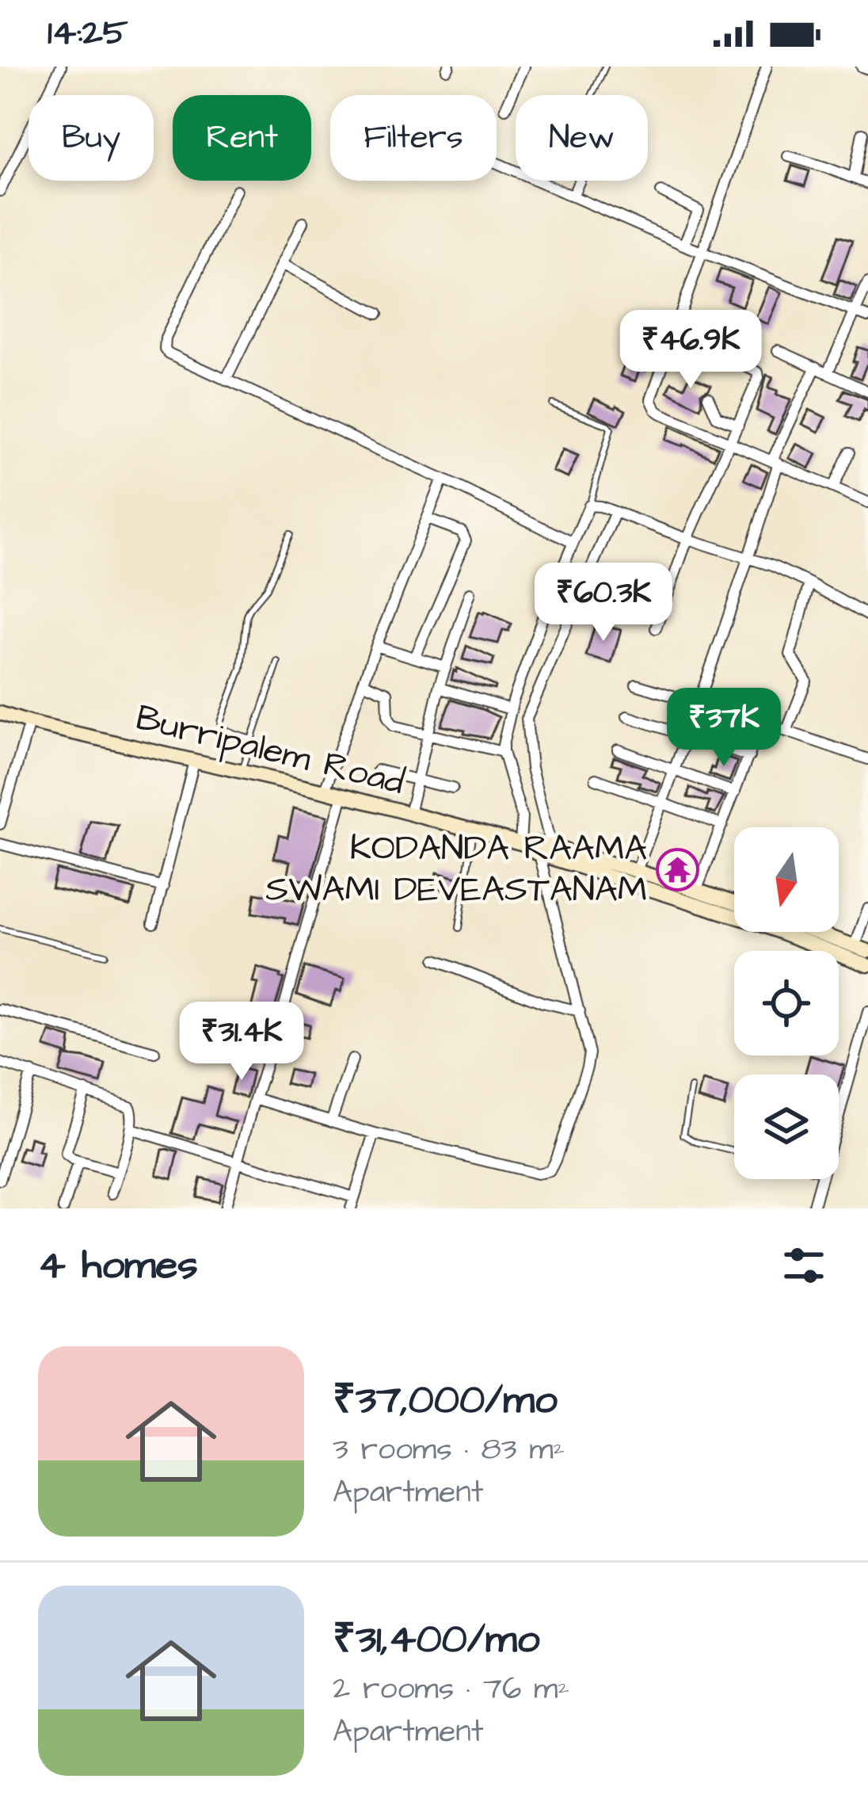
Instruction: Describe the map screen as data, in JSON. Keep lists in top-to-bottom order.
{
  "streets": {
    "main road": ["Burripalem Road"]
  },
  "places": {
    "temple": ["KODANDA RAAMA SWAMI DEVEASTANAM"]
  },
  "north": "bottom",
  "page": {
    "status": "14:25",
    "chip": [
      "Buy",
      "Rent",
      "Filters",
      "New"
    ],
    "price": [
      "₹46.9K",
      "₹60.3K",
      "₹37K",
      "₹31.4K"
    ],
    "heading": "4 homes",
    "list": [
      {
        "name": "₹37,000/mo",
        "note": "3 rooms · 83 m² · Apartment"
      },
      {
        "name": "₹31,400/mo",
        "note": "2 rooms · 76 m² · Apartment"
      }
    ]
  }
}
